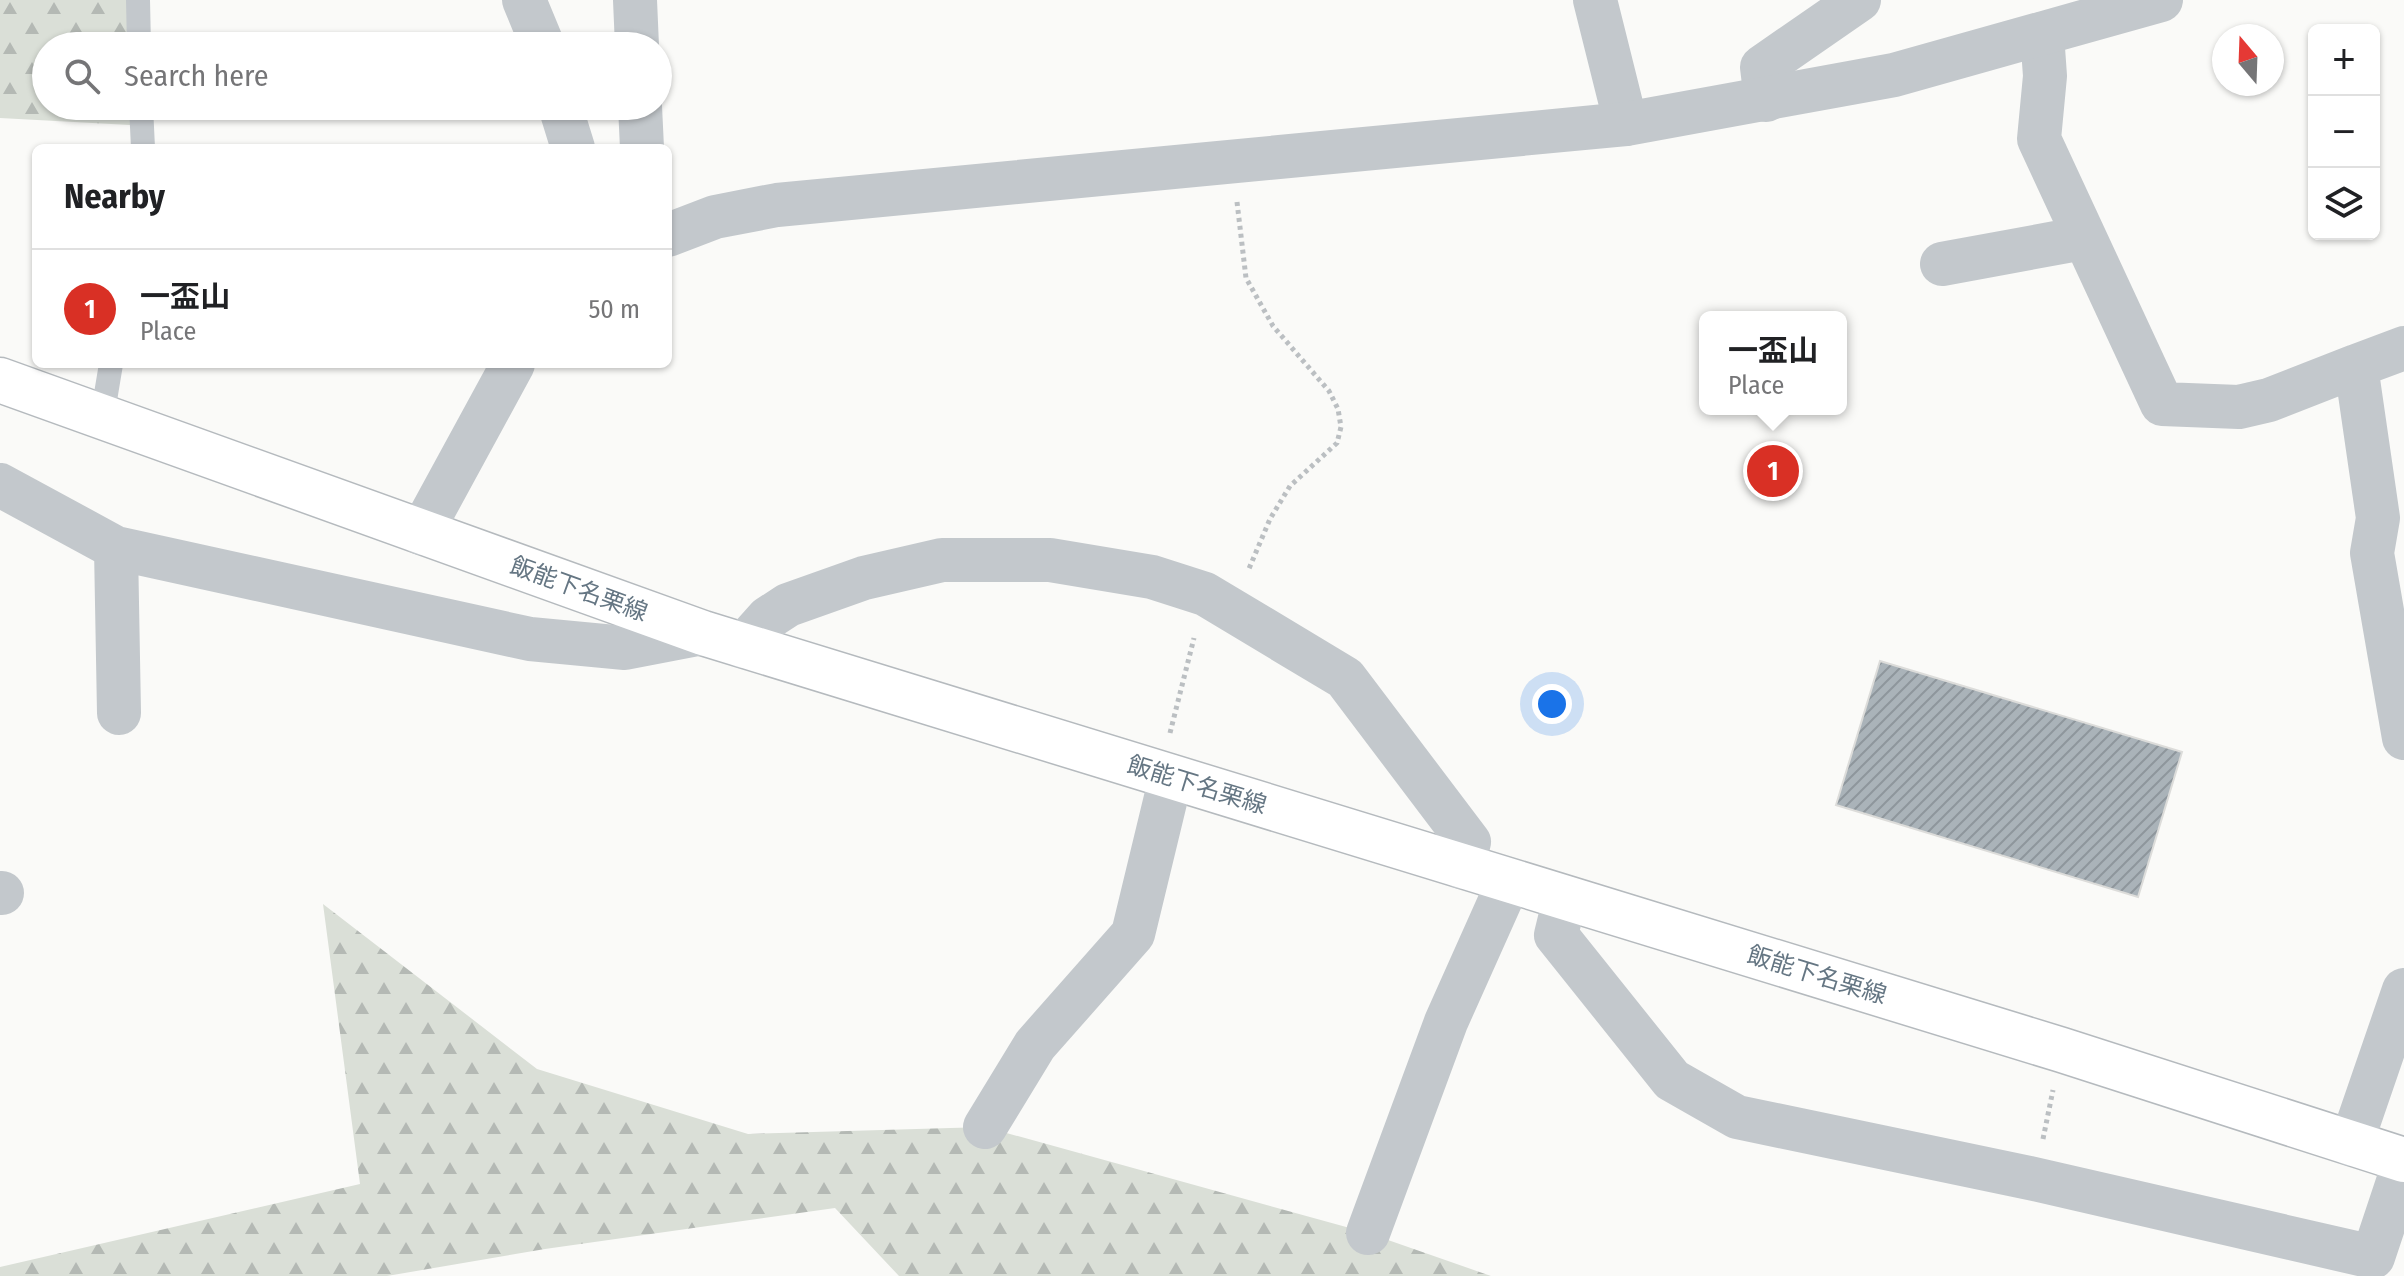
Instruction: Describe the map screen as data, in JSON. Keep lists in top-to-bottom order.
{
  "streets": {
    "main road": ["飯能下名栗線"]
  },
  "north": "top",
  "page": {
    "map_buttons": ["+", "−"],
    "search": "Search here",
    "heading": "Nearby",
    "list": [
      {
        "mark": "1",
        "name": "一盃山",
        "note": "Place",
        "value": "50 m"
      }
    ],
    "popup": ["一盃山", "Place"],
    "pins": "1"
  }
}
